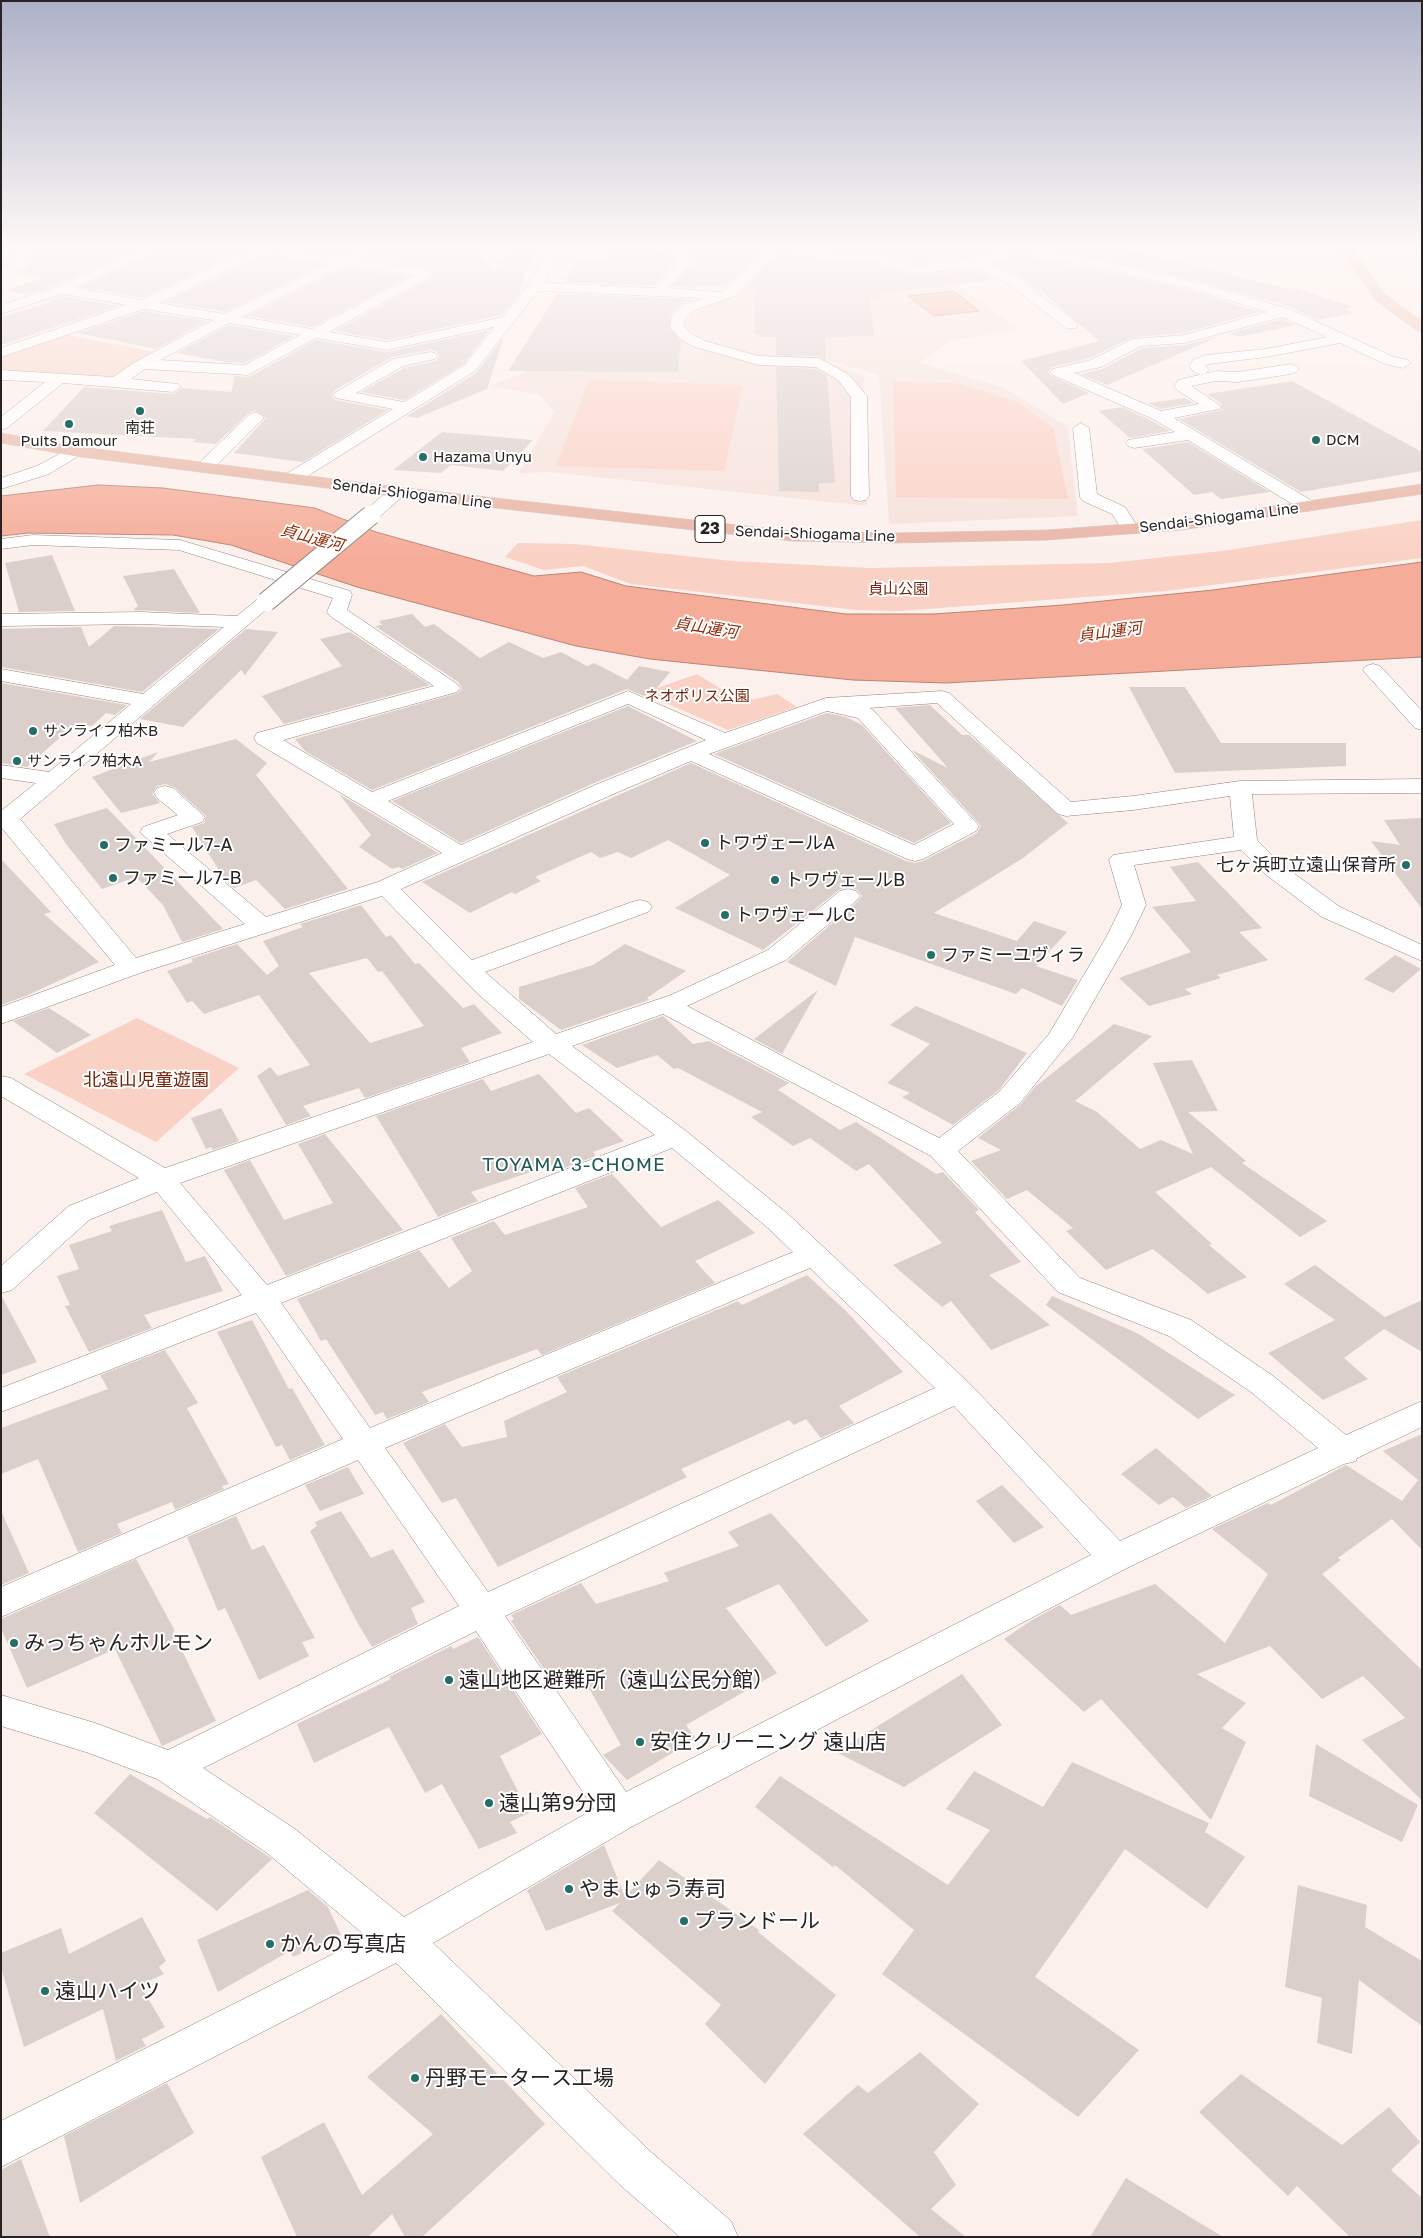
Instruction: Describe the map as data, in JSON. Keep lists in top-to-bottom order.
{
  "streets": {
    "main road": ["Sendai-Shiogama Line", "23"]
  },
  "districts": ["TOYAMA 3-CHOME"],
  "water": ["貞山運河"],
  "parks": ["貞山公園", "ネオポリス公園", "北遠山児童遊園"],
  "places": [
    "南荘",
    "Puits Damour",
    "DCM",
    "Hazama Unyu",
    "サンライフ柏木B",
    "サンライフ柏木A",
    "トワヴェールA",
    "ファミール7-A",
    "七ヶ浜町立遠山保育所",
    "ファミール7-B",
    "トワヴェールB",
    "トワヴェールC",
    "ファミーユヴィラ",
    "みっちゃんホルモン",
    "遠山地区避難所（遠山公民分館）",
    "安住クリーニング 遠山店",
    "遠山第9分団",
    "やまじゅう寿司",
    "プランドール",
    "かんの写真店",
    "遠山ハイツ",
    "丹野モータース工場"
  ]
}
